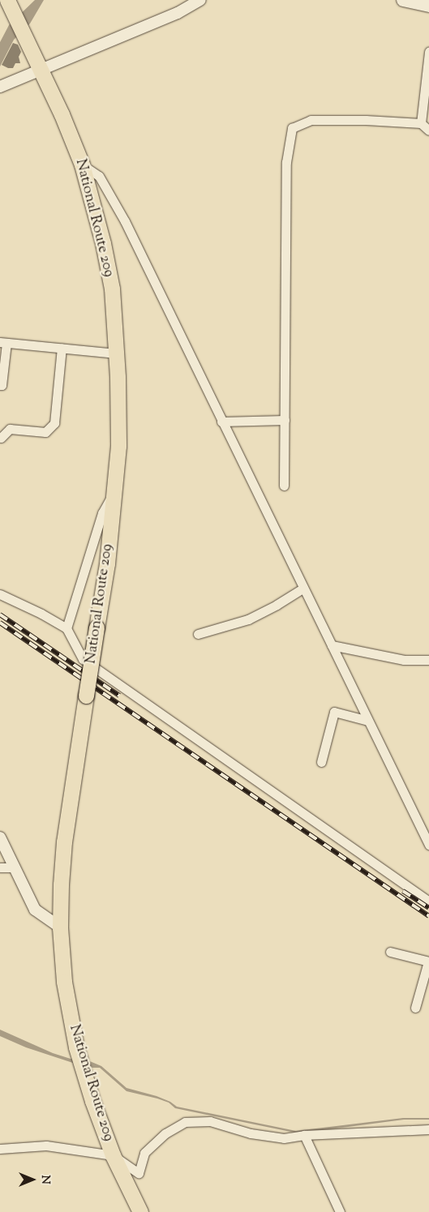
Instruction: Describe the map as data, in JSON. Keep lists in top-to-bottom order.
{
  "streets": {
    "highway": ["National Route 209"]
  },
  "north": "right"
}
